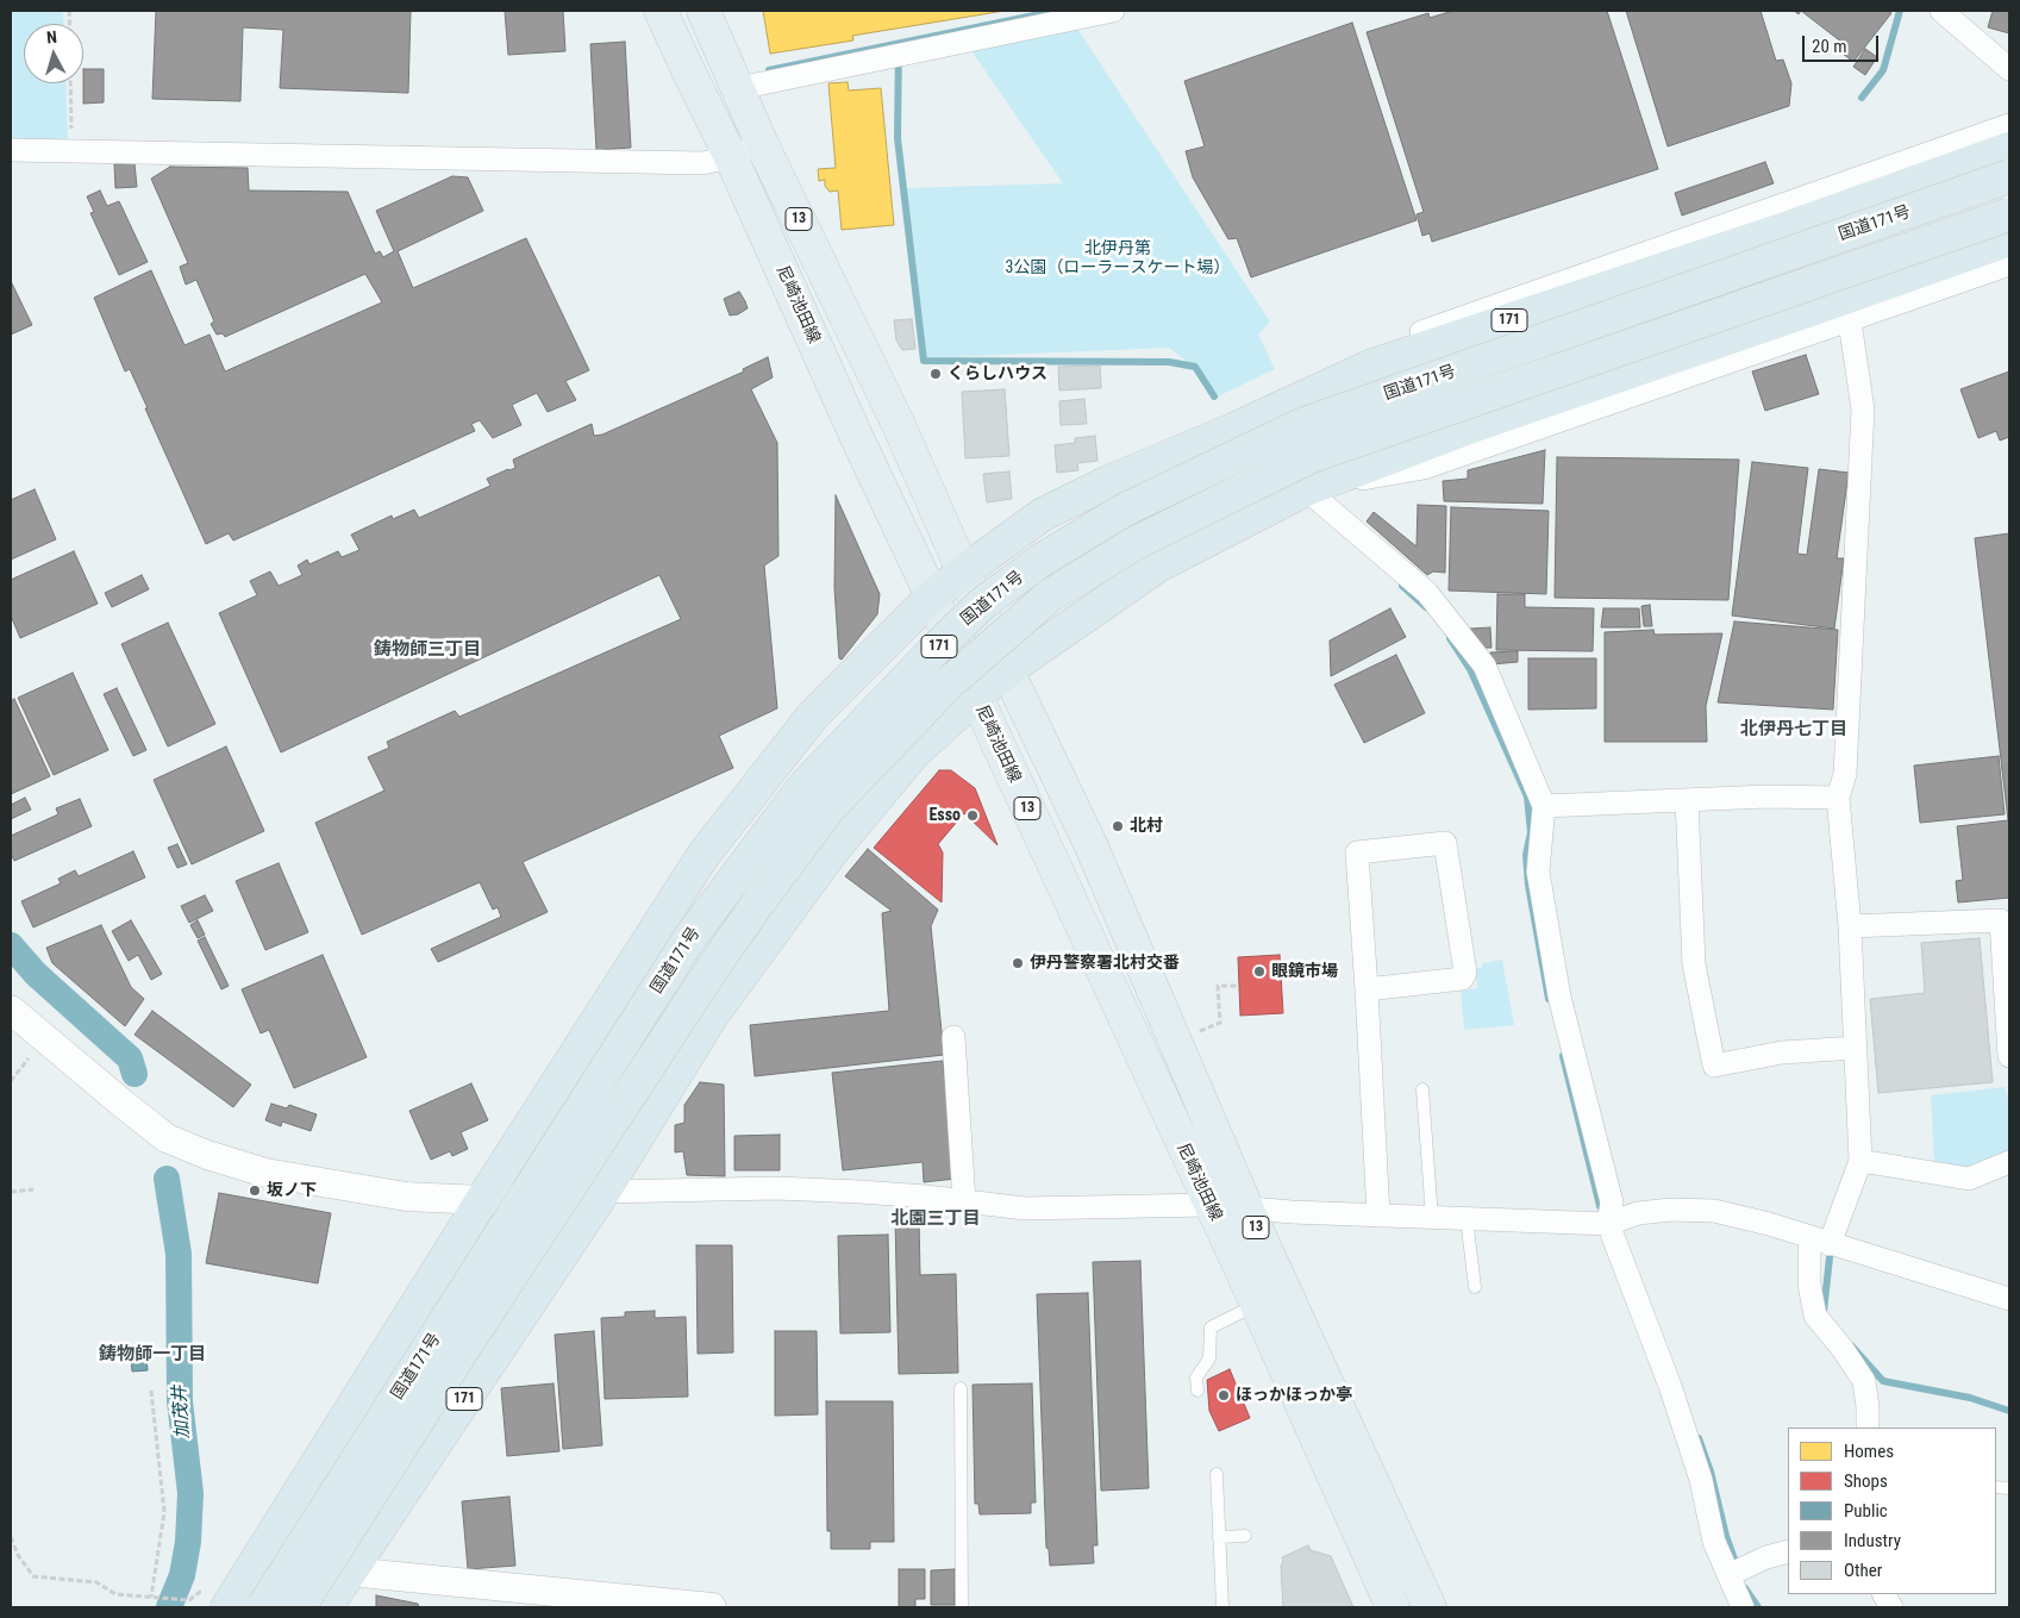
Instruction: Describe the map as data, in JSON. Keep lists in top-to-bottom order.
{
  "streets": {
    "highway": ["国道171号", "171"],
    "main road": ["13", "尼崎池田線"]
  },
  "crossings": [
    ["尼崎池田線", "171"]
  ],
  "districts": [
    "鋳物師三丁目",
    "北伊丹七丁目",
    "北園三丁目",
    "鋳物師一丁目"
  ],
  "water": ["加茂井"],
  "parks": ["北伊丹第 3公園（ローラースケート場）"],
  "places": [
    "くらしハウス",
    "Esso",
    "北村",
    "伊丹警察署北村交番",
    "眼鏡市場",
    "坂ノ下",
    "ほっかほっか亭"
  ],
  "legend": [
    "Homes",
    "Shops",
    "Public",
    "Industry",
    "Other"
  ],
  "scale_bar": "20 m",
  "north": "top"
}
